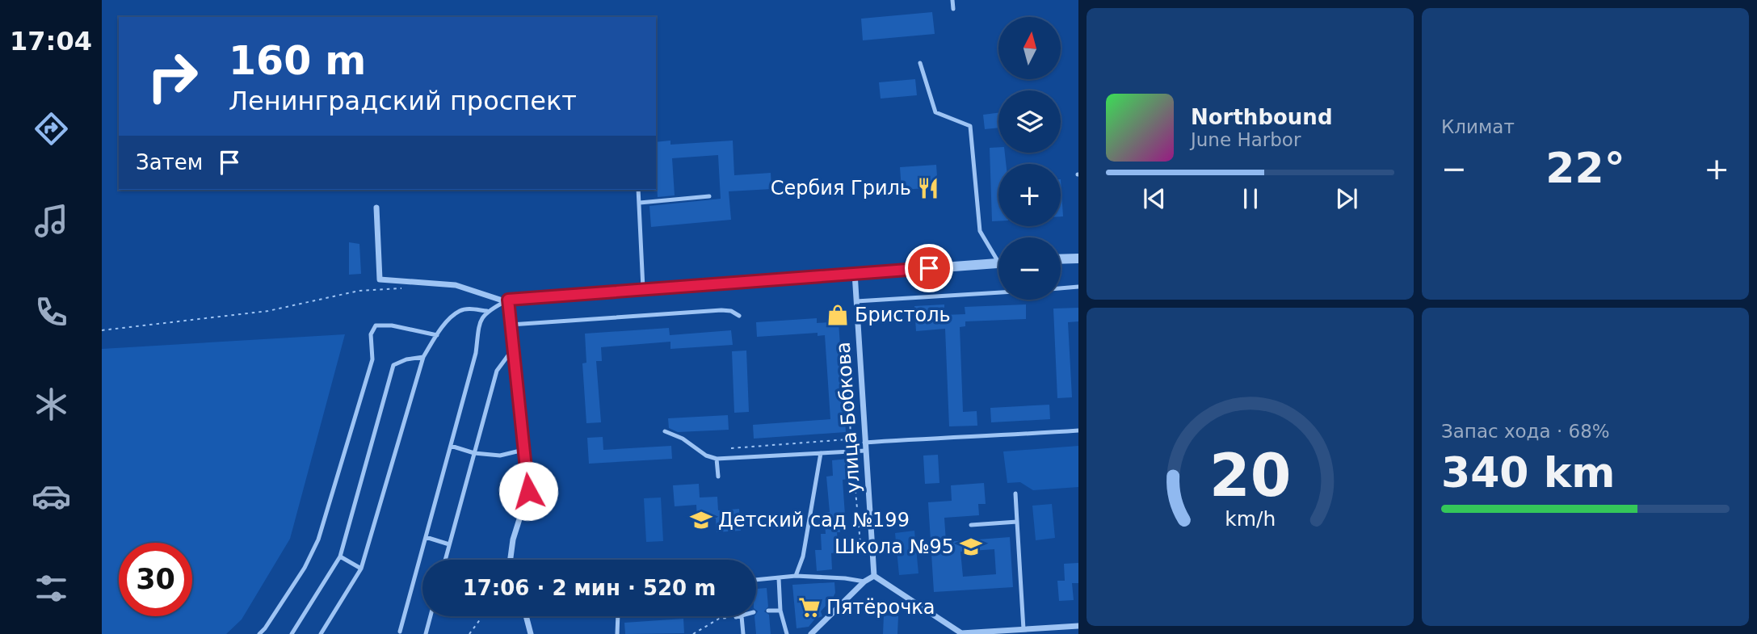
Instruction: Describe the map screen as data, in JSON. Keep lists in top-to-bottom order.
{
  "streets": {
    "street": ["улица Бобкова"]
  },
  "places": {
    "restaurant": ["Сербия Гриль"],
    "shop": ["Бристоль"],
    "school or university": ["Детский сад №199", "Школа №95"],
    "supermarket": ["Пятёрочка"]
  },
  "north": "top",
  "page": {
    "tabs": "17:04",
    "tile": [
      "Климат",
      ["Запас хода · 68%", "340 km"]
    ],
    "map_buttons": ["+", "−"],
    "turn": ["160 m", "Ленинградский проспект"],
    "song": ["Northbound", "June Harbor"],
    "then": "Затем",
    "heat": ["−", "22°", "+"],
    "limit": "30",
    "trip": "17:06 · 2 мин · 520 m",
    "gauge": ["20", "km/h"]
  }
}
